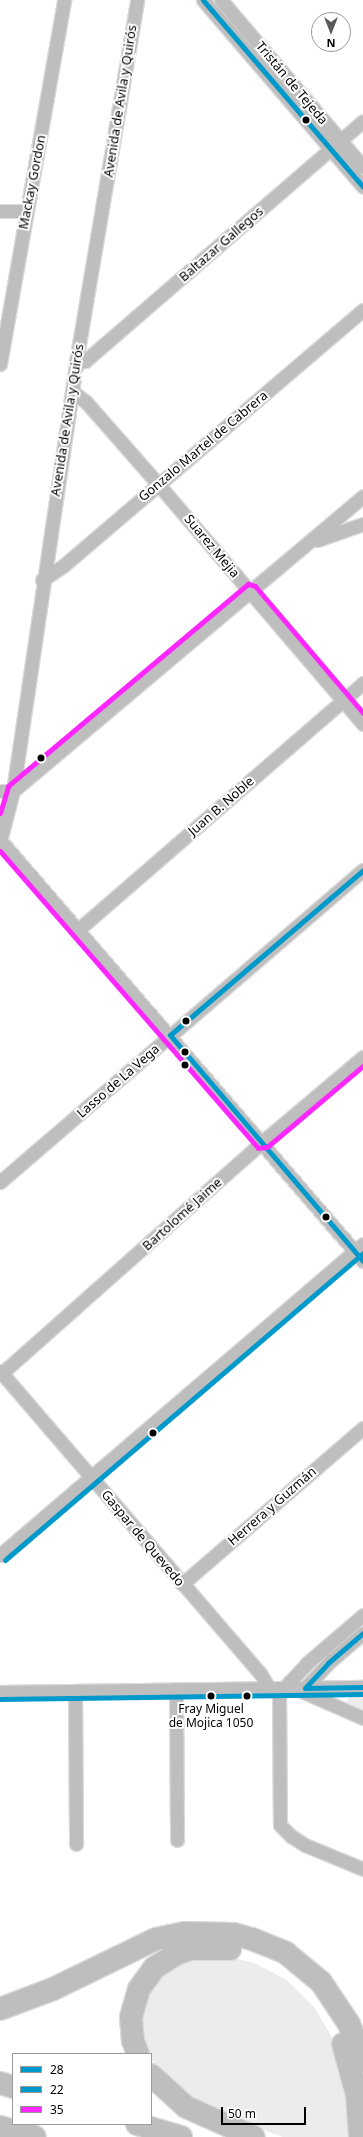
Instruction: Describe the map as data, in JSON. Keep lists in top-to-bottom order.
{
  "streets": {
    "street": [
      "Tristán de Tejeda",
      "Avenida de Avila y Quirós",
      "Mackay Gordon",
      "Baltazar Gallegos",
      "Gonzalo Martel de Cabrera",
      "Suarez Mejia",
      "Juan B. Noble",
      "Lasso de La Vega",
      "Bartolomé Jaime",
      "Herrera y Guzmán",
      "Gaspar de Quevedo"
    ]
  },
  "crossings": [
    ["Tristán de Tejeda", "Baltazar Gallegos"],
    ["Avenida de Avila y Quirós", "Baltazar Gallegos"],
    ["Avenida de Avila y Quirós", "Gonzalo Martel de Cabrera"],
    ["Avenida de Avila y Quirós", "Suarez Mejia"],
    ["Gonzalo Martel de Cabrera", "Suarez Mejia"],
    ["Suarez Mejia", "Juan B. Noble"],
    ["Bartolomé Jaime", "Gaspar de Quevedo"],
    ["Herrera y Guzmán", "Gaspar de Quevedo"]
  ],
  "places": ["Fray Miguel de Mojica 1050"],
  "lines": ["transit line 28", "transit line 35", "transit line 22"],
  "legend": ["28", "22", "35"],
  "scale_bar": "50 m",
  "north": "bottom"
}
